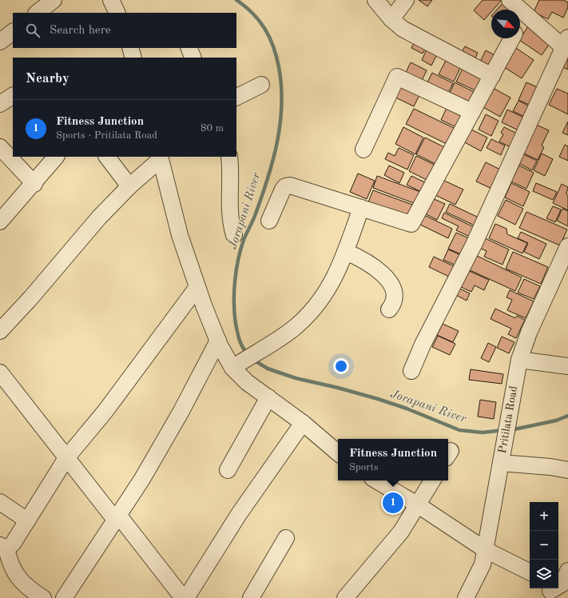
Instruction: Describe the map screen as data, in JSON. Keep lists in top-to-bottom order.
{
  "streets": {
    "street": ["Pritilata Road"]
  },
  "water": ["Jorapani River"],
  "north": "bottom right",
  "page": {
    "search": "Search here",
    "heading": "Nearby",
    "list": [
      {
        "mark": "1",
        "name": "Fitness Junction",
        "note": "Sports · Pritilata Road",
        "value": "80 m"
      }
    ],
    "popup": ["Fitness Junction", "Sports"],
    "pins": "1",
    "map_buttons": ["+", "−"]
  }
}
